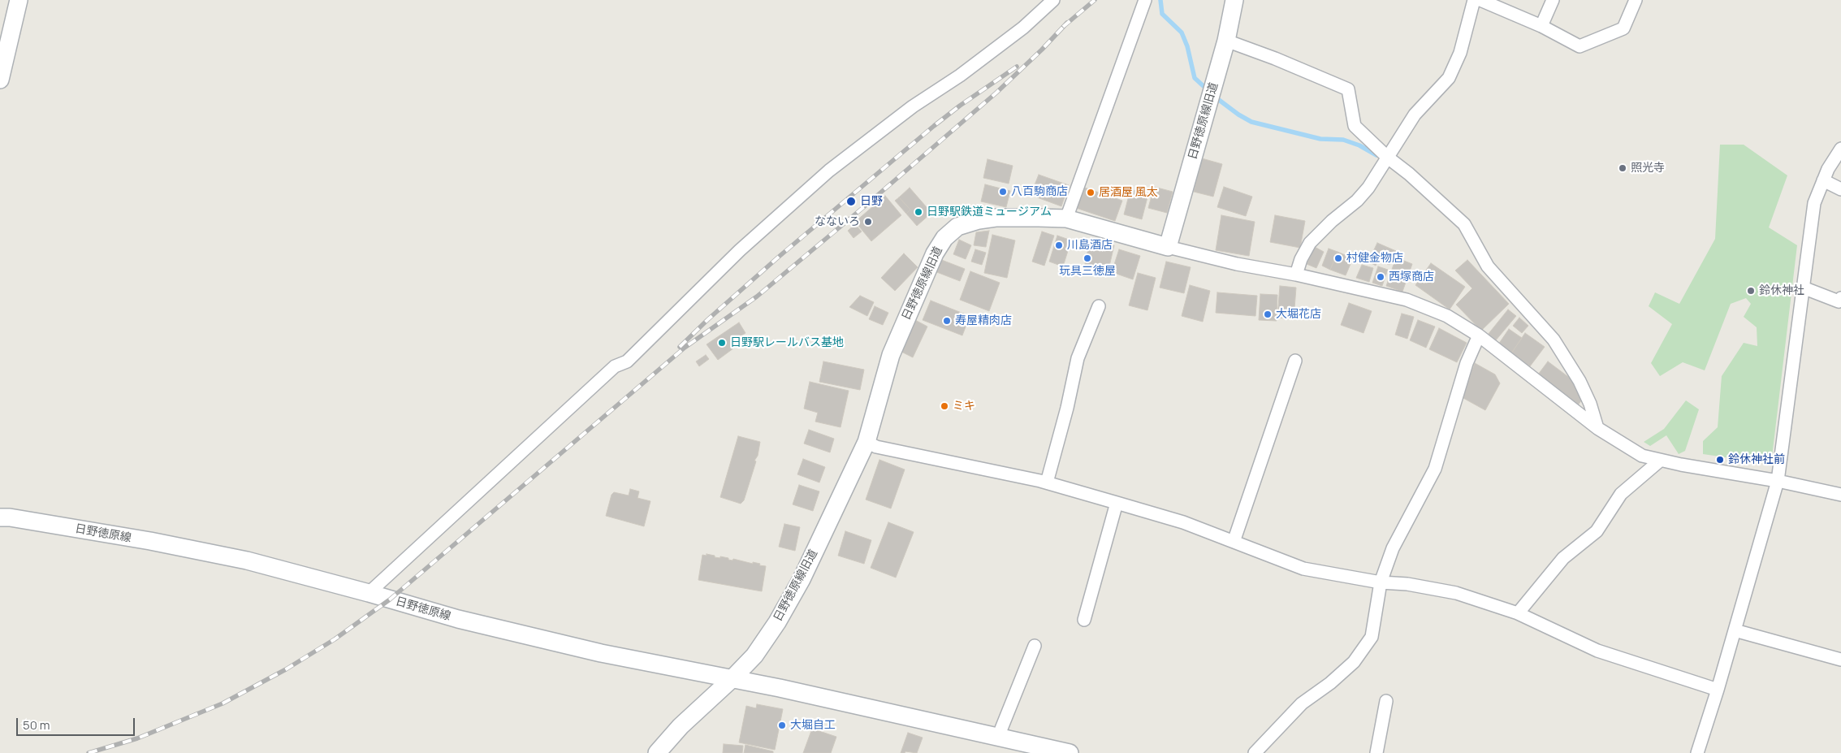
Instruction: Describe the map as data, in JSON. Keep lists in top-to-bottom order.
{
  "streets": {
    "street": ["日野徳原線旧道", "日野徳原線"]
  },
  "crossings": [
    ["日野徳原線旧道", "日野徳原線"]
  ],
  "places": [
    "照光寺",
    "八百駒商店",
    "居酒屋 風太",
    "日野",
    "日野駅鉄道ミュージアム",
    "なないろ",
    "川島酒店",
    "玩具三徳屋",
    "村健金物店",
    "西塚商店",
    "鈴休神社",
    "大堀花店",
    "寿屋精肉店",
    "日野駅レールバス基地",
    "ミキ",
    "鈴休神社前",
    "大堀自工"
  ],
  "scale_bar": "50 m"
}
